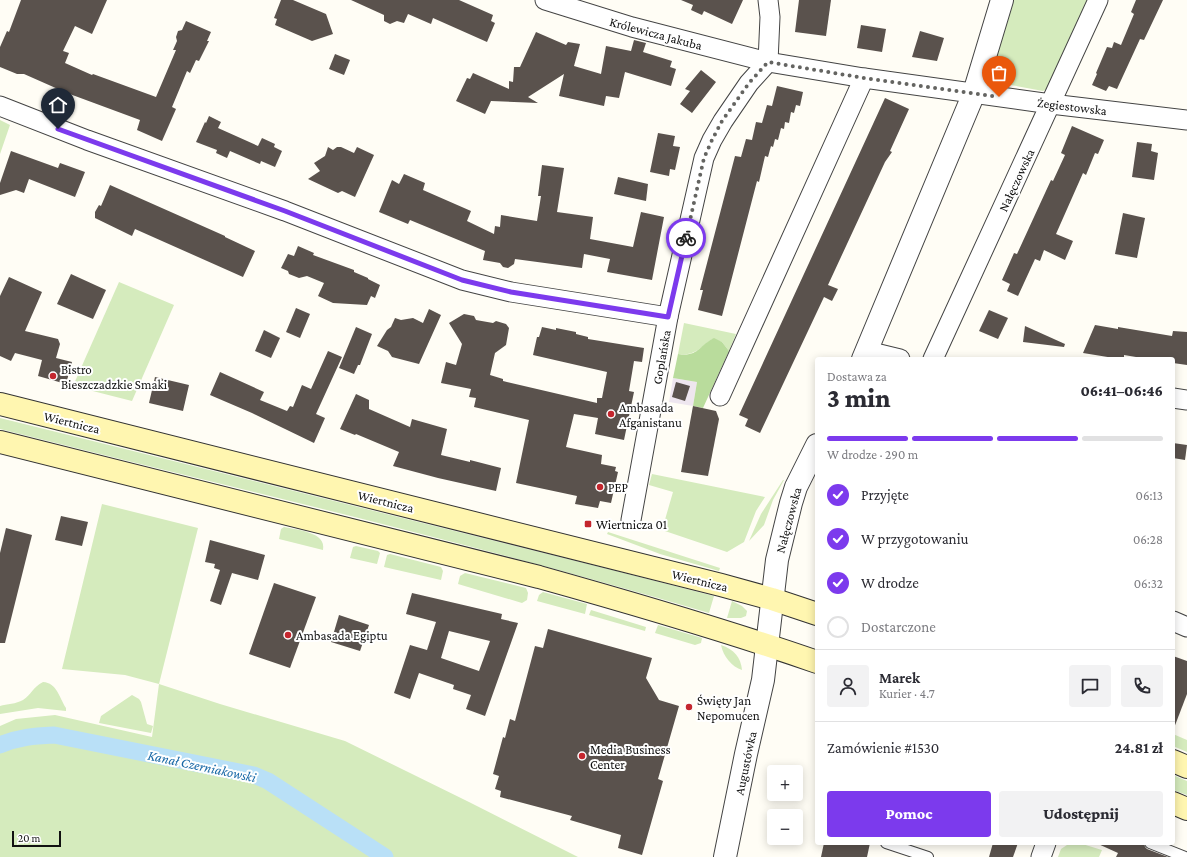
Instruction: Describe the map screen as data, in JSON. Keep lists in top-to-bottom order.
{
  "streets": {
    "main road": ["Wiertnicza"],
    "street": [
      "Królewicza Jakuba",
      "Żegiestowska",
      "Nałęczowska",
      "Goplańska",
      "Augustówka"
    ]
  },
  "crossings": [
    ["Królewicza Jakuba", "Żegiestowska"],
    ["Królewicza Jakuba", "Goplańska"],
    ["Żegiestowska", "Nałęczowska"],
    ["Żegiestowska", "Goplańska"],
    ["Nałęczowska", "Wiertnicza"],
    ["Nałęczowska", "Augustówka"]
  ],
  "water": ["Kanał Czerniakowski"],
  "places": {
    "other": [
      "Bistro Bieszczadzkie Smaki",
      "Ambasada Afganistanu",
      "PEP",
      "Ambasada Egiptu",
      "Święty Jan Nepomucen",
      "Media Business Center"
    ],
    "transit": ["Wiertnicza 01"]
  },
  "scale_bar": "20 m",
  "page": {
    "heading": ["3 min", "Dostawa za", "06:41–06:46"],
    "panel": [
      "Marek",
      "Kurier · 4.7",
      "Zamówienie #1530",
      "24.81 zł"
    ],
    "bar": "W drodze · 290 m",
    "list": [
      ["Przyjęte", "06:13"],
      ["W przygotowaniu", "06:28"],
      ["W drodze", "06:32"],
      "Dostarczone"
    ],
    "map_buttons": ["+", "−"],
    "buttons": ["Pomoc", "Udostępnij"],
    "scale": "20 m"
  }
}
